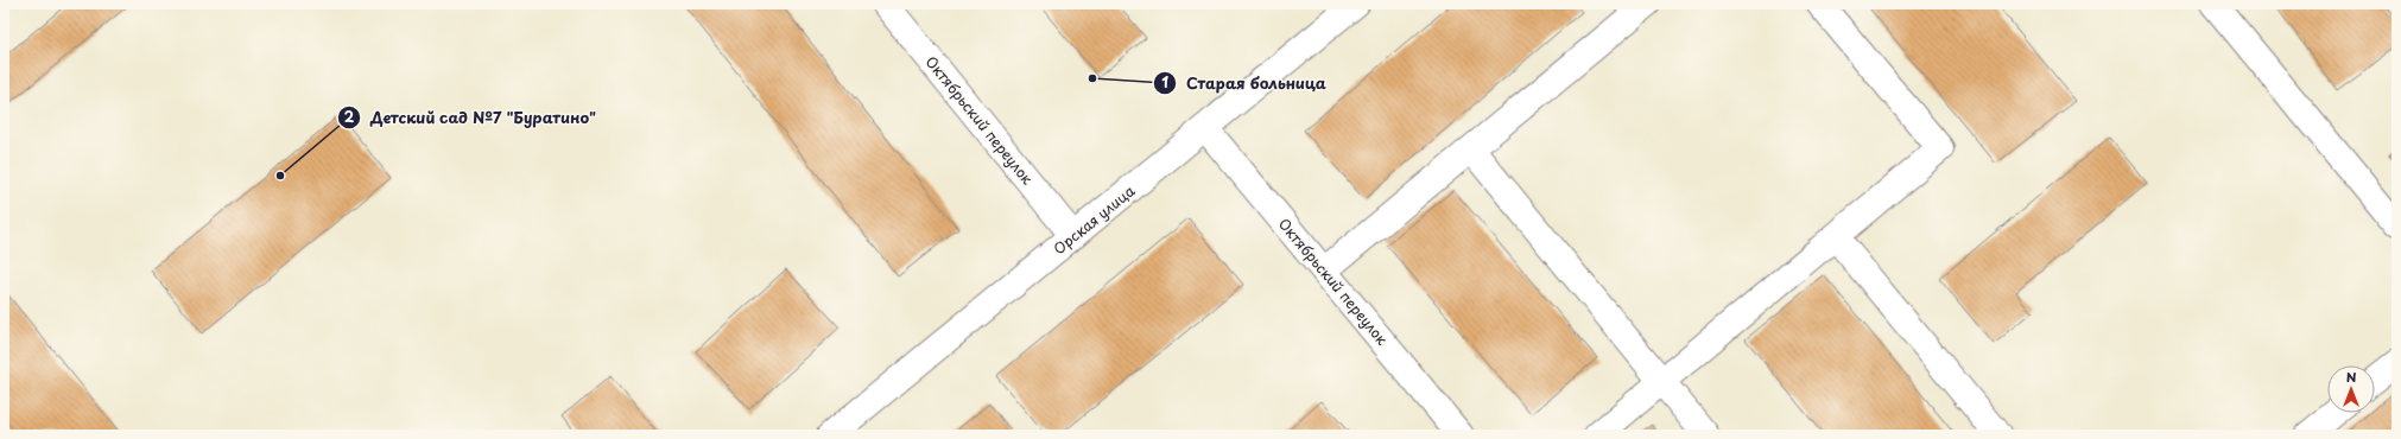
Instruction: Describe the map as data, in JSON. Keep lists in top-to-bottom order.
{
  "streets": {
    "street": ["Октябрьский переулок", "Орская улица"]
  },
  "crossings": [
    ["Октябрьский переулок", "Орская улица"]
  ],
  "places": ["Старая больница", "Детский сад №7 \"Буратино\""],
  "north": "top"
}
